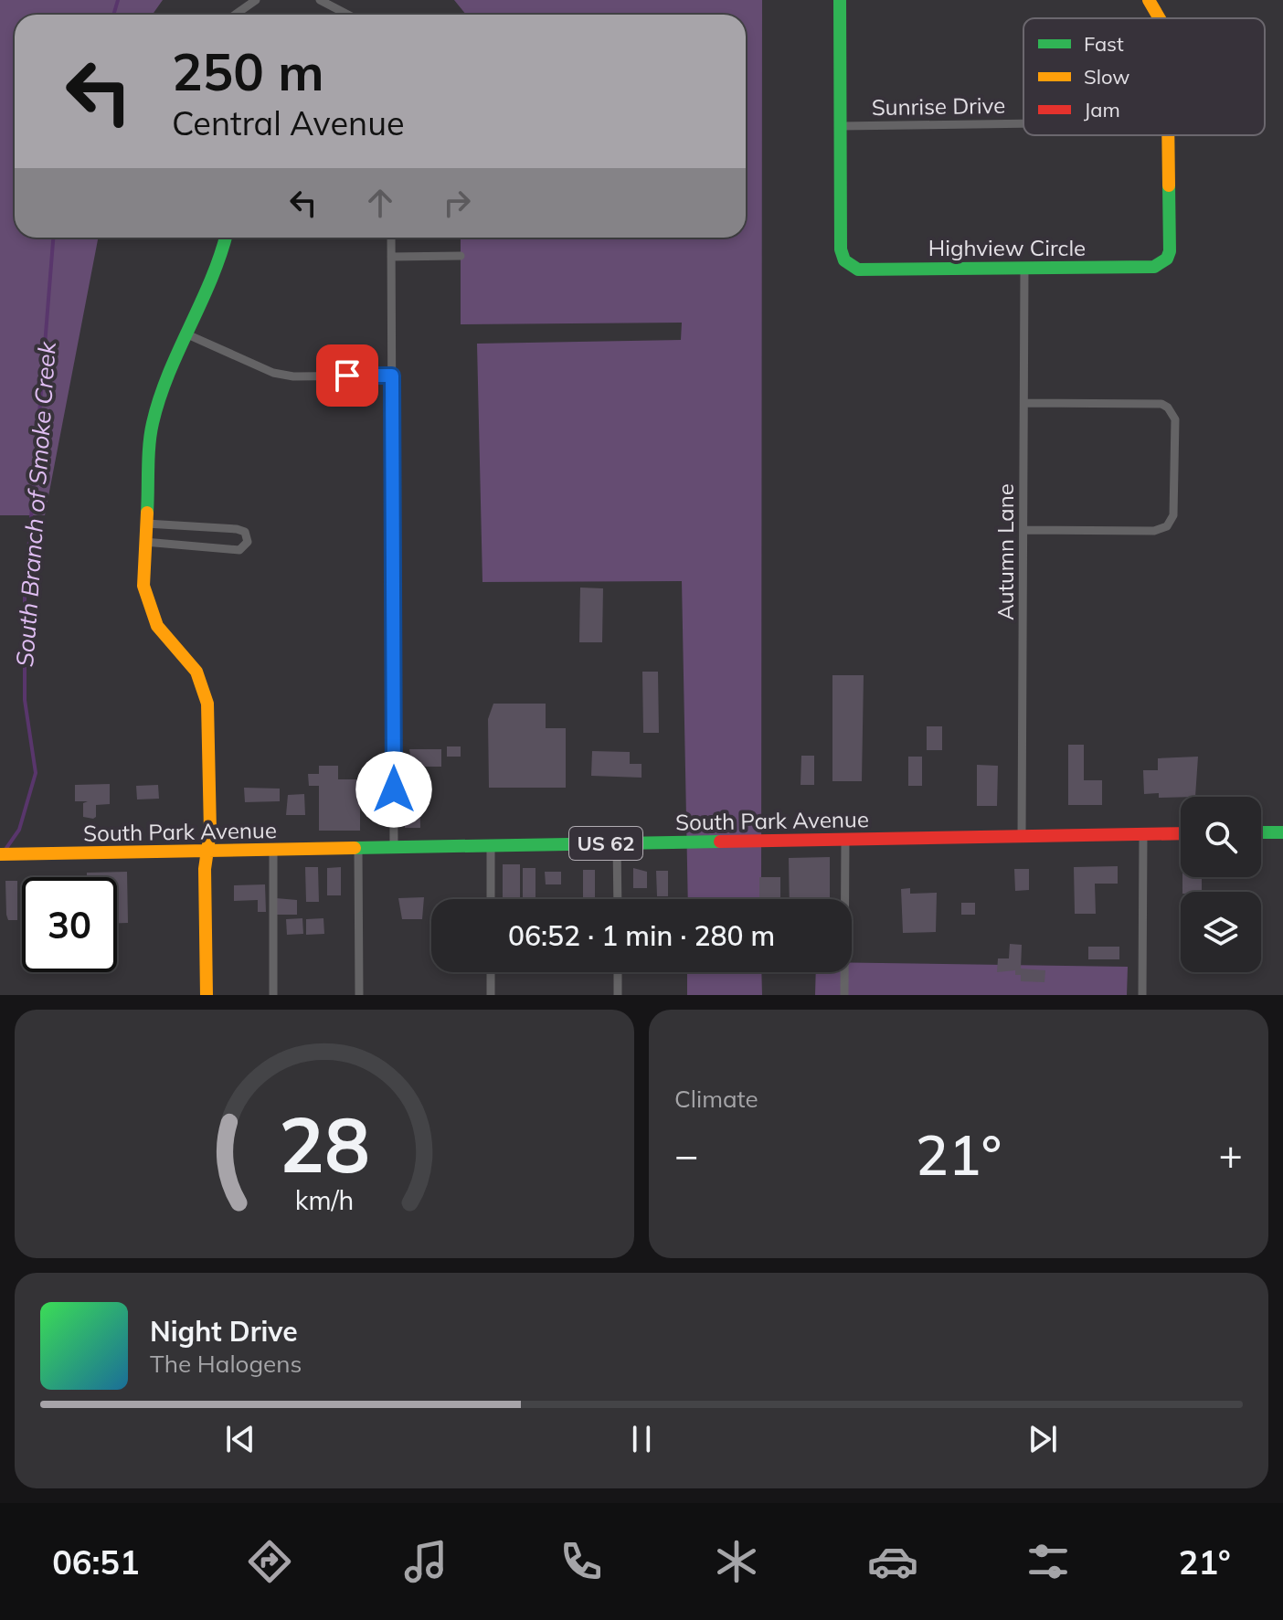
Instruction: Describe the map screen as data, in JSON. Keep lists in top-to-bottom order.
{
  "streets": {
    "street": [
      "Sunrise Drive",
      "Highview Circle",
      "Autumn Lane",
      "South Park Avenue",
      "US 62"
    ]
  },
  "crossings": [
    ["Sunrise Drive", "Highview Circle"],
    ["Highview Circle", "Autumn Lane"],
    ["Autumn Lane", "South Park Avenue"]
  ],
  "water": ["South Branch of Smoke Creek"],
  "legend": ["Fast", "Slow", "Jam"],
  "page": {
    "turn": ["250 m", "Central Avenue"],
    "limit": "30",
    "trip": "06:52 · 1 min · 280 m",
    "tile": "Climate",
    "heat": ["−", "21°", "+"],
    "song": ["Night Drive", "The Halogens"],
    "tabs": ["06:51", "21°"],
    "gauge": ["28", "km/h"]
  }
}
